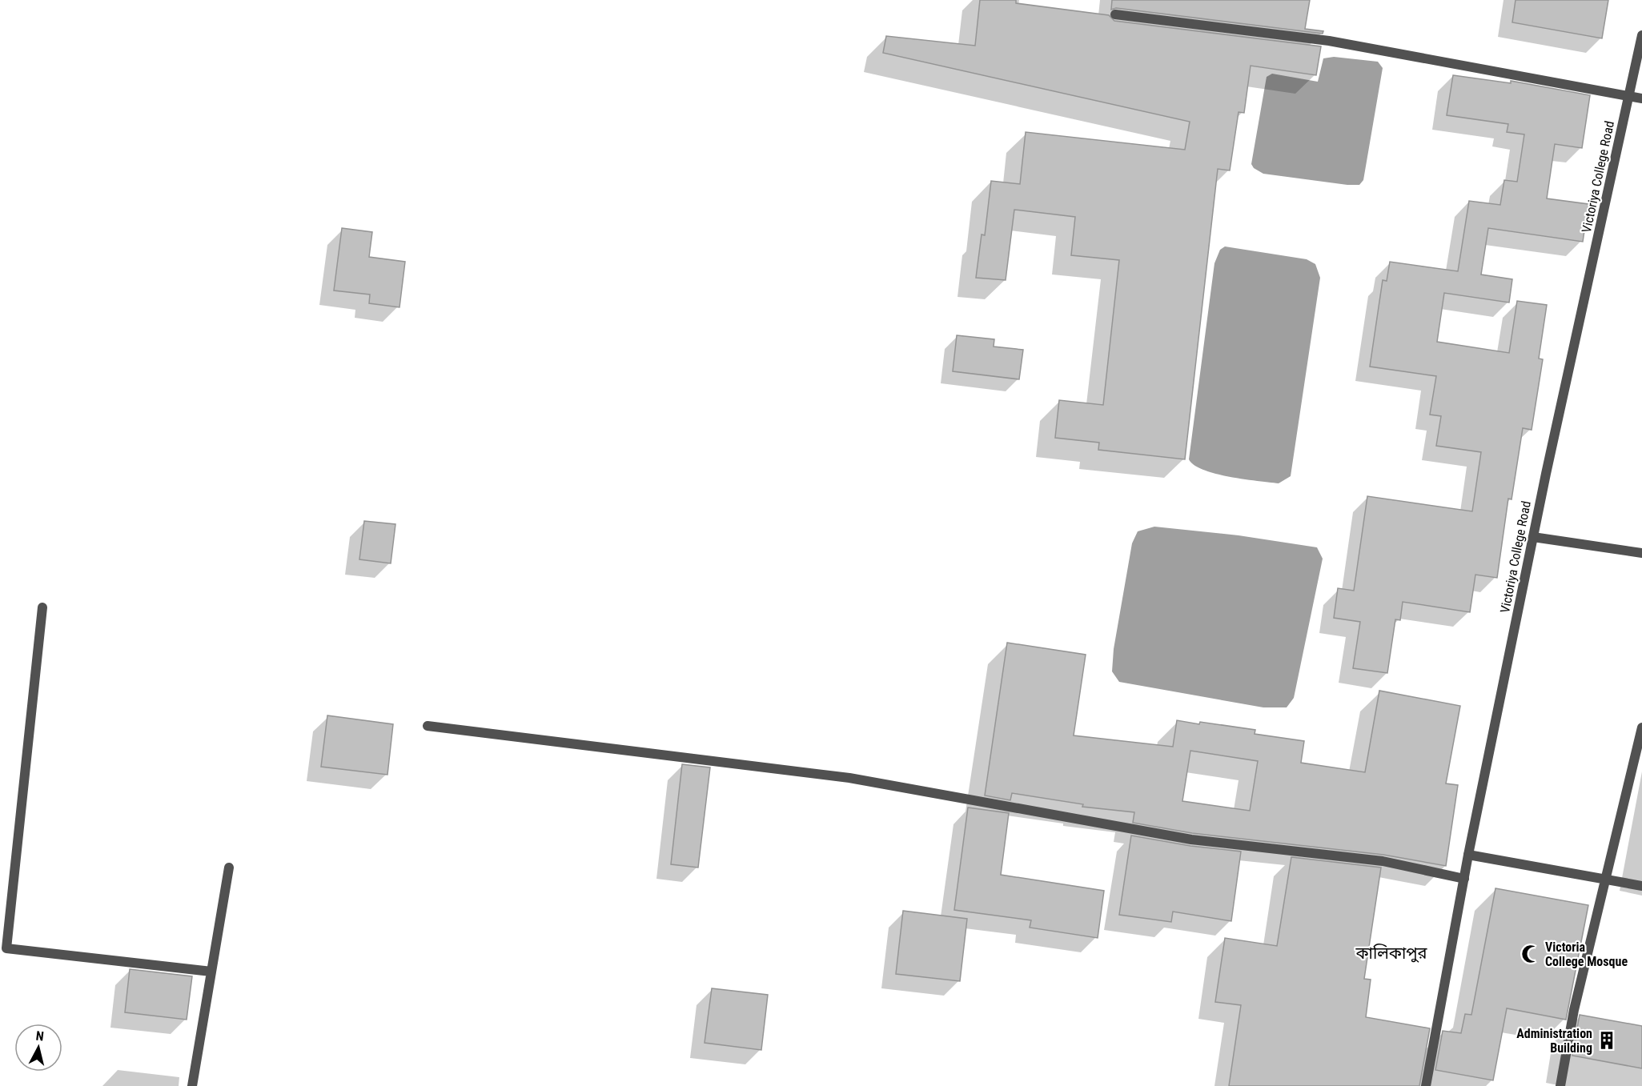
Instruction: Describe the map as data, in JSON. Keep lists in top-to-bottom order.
{
  "streets": {
    "street": ["Victoriya College Road"]
  },
  "districts": ["কালিকাপুর"],
  "places": {
    "mosque": ["Victoria College Mosque"],
    "building": ["Administration Building"]
  },
  "north": "top"
}
